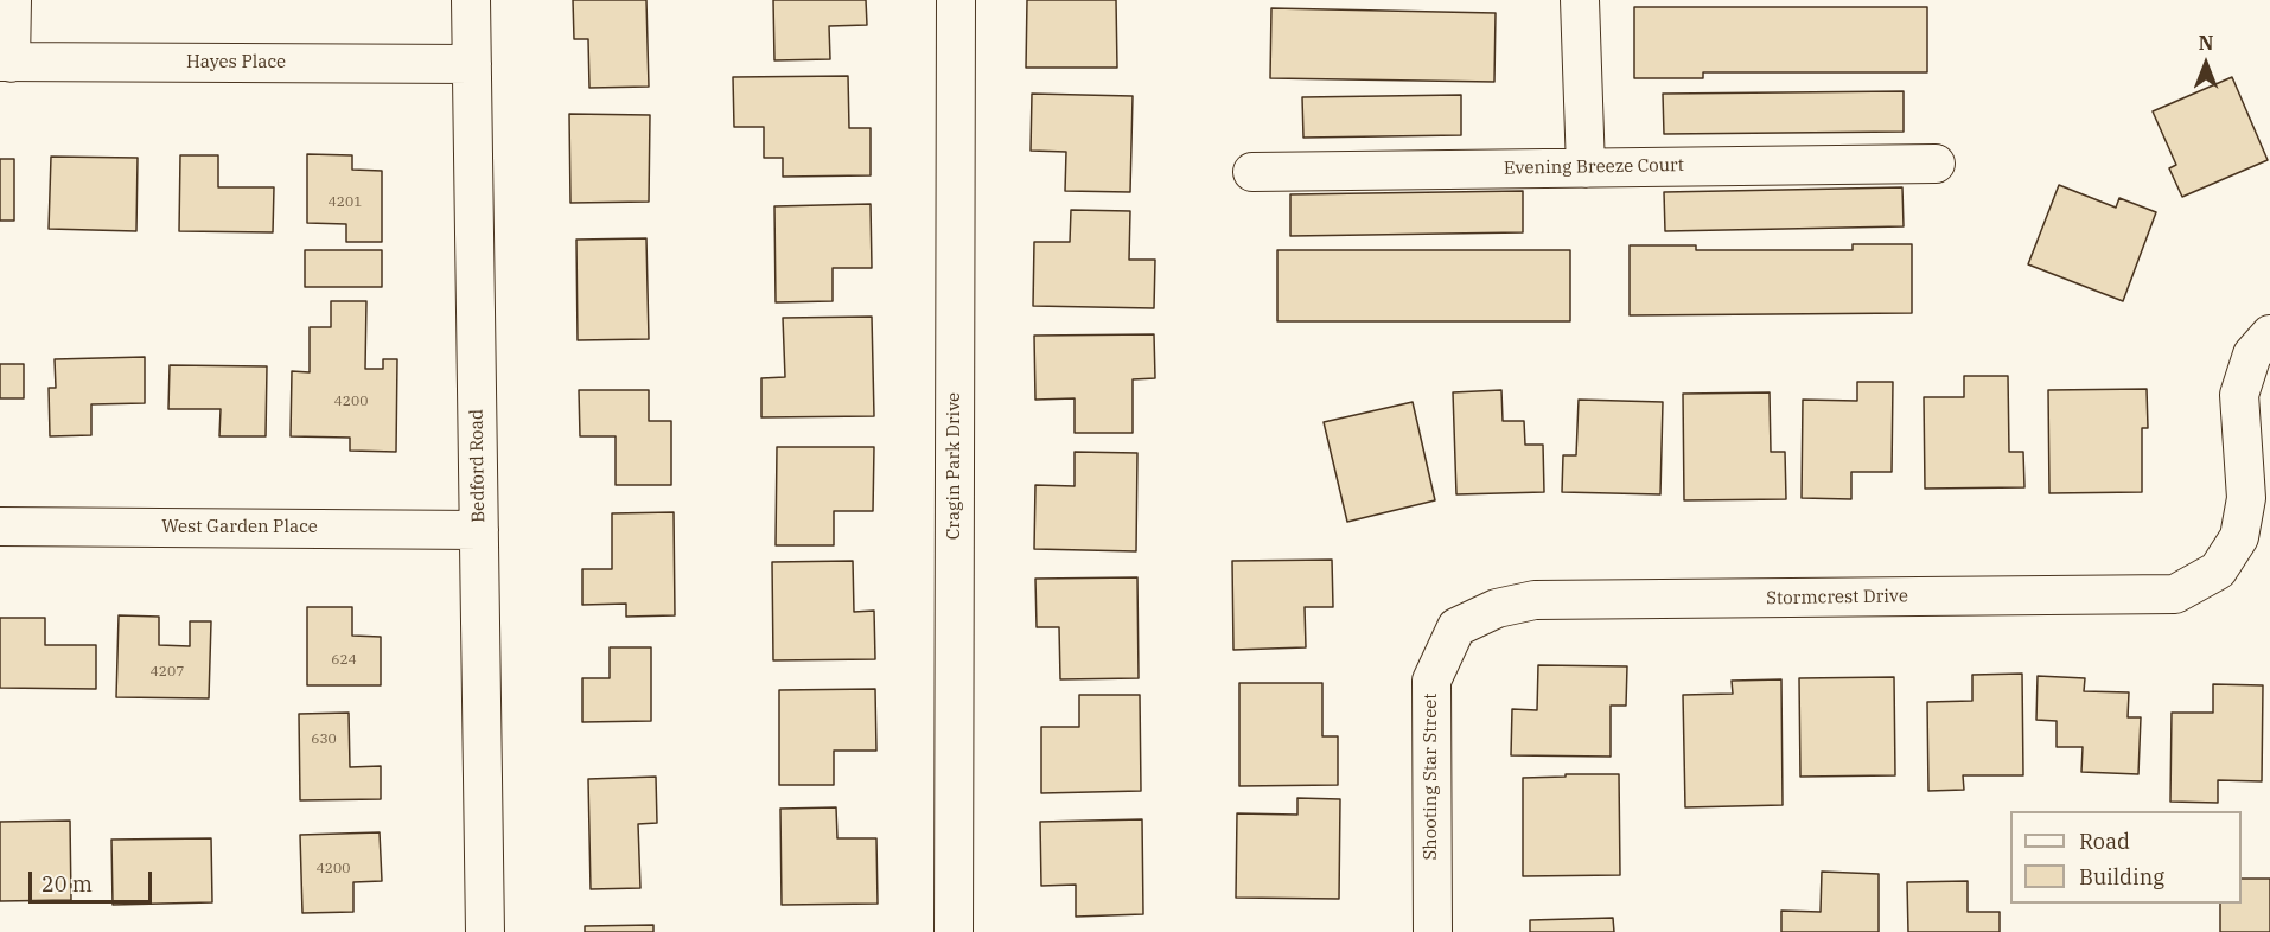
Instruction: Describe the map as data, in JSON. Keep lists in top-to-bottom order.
{
  "streets": {
    "street": [
      "Hayes Place",
      "Evening Breeze Court",
      "Bedford Road",
      "Cragin Park Drive",
      "West Garden Place",
      "Stormcrest Drive",
      "Shooting Star Street"
    ]
  },
  "crossings": [
    ["Hayes Place", "Bedford Road"],
    ["Bedford Road", "West Garden Place"],
    ["Stormcrest Drive", "Shooting Star Street"]
  ],
  "house_numbers": [
    "4201",
    "4200",
    "624",
    "4207",
    "630",
    "4200"
  ],
  "legend": ["Road", "Building"],
  "scale_bar": "20 m",
  "north": "top"
}
